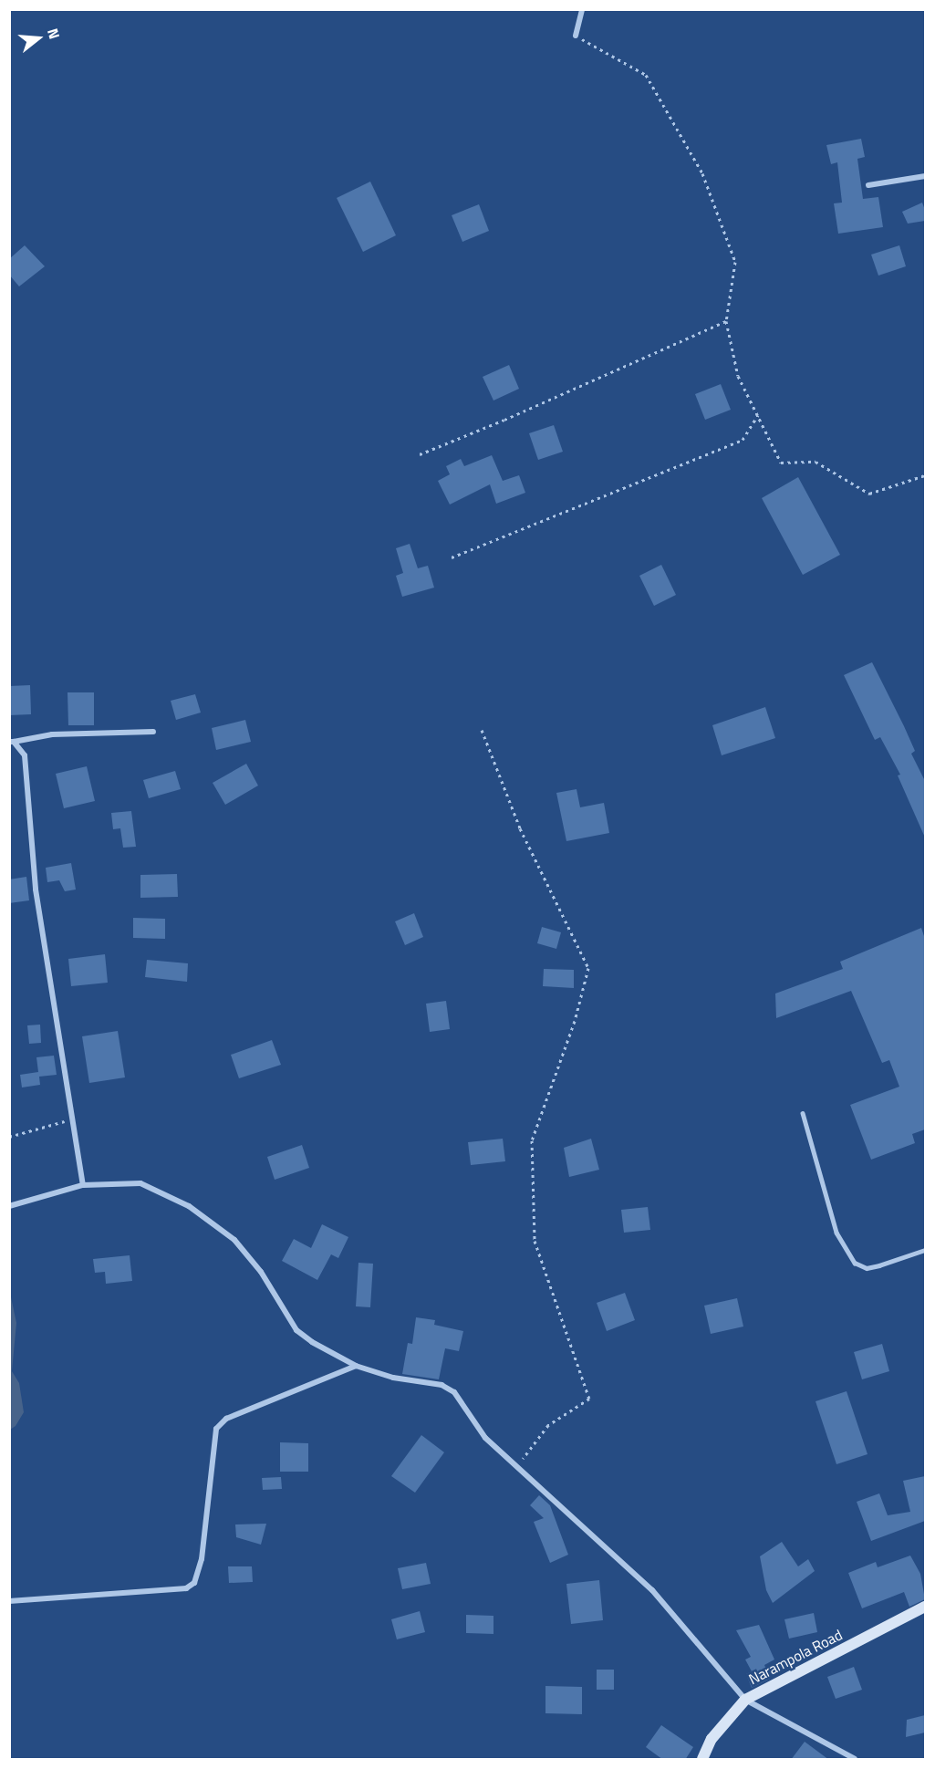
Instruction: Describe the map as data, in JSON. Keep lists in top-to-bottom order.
{
  "streets": {
    "street": ["Narampola Road"]
  },
  "north": "right"
}
